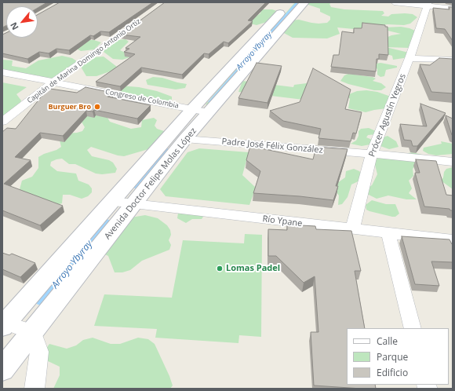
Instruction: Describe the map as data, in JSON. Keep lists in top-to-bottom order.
{
  "streets": {
    "main road": ["Avenida Doctor Felipe Molas López"],
    "street": [
      "Capitán de Marina Domingo Antonio Ortiz",
      "Congreso de Colombia",
      "Prócer Agustín Yegros",
      "Padre José Félix González",
      "Río Ypane"
    ]
  },
  "crossings": [
    ["Capitán de Marina Domingo Antonio Ortiz", "Congreso de Colombia"],
    ["Congreso de Colombia", "Avenida Doctor Felipe Molas López"],
    ["Prócer Agustín Yegros", "Padre José Félix González"],
    ["Prócer Agustín Yegros", "Río Ypane"],
    ["Padre José Félix González", "Avenida Doctor Felipe Molas López"],
    ["Avenida Doctor Felipe Molas López", "Río Ypane"]
  ],
  "water": ["Arroyo Ybyray"],
  "places": ["Burguer Bro", "Lomas Padel"],
  "legend": ["Calle", "Parque", "Edificio"],
  "north": "bottom left"
}
